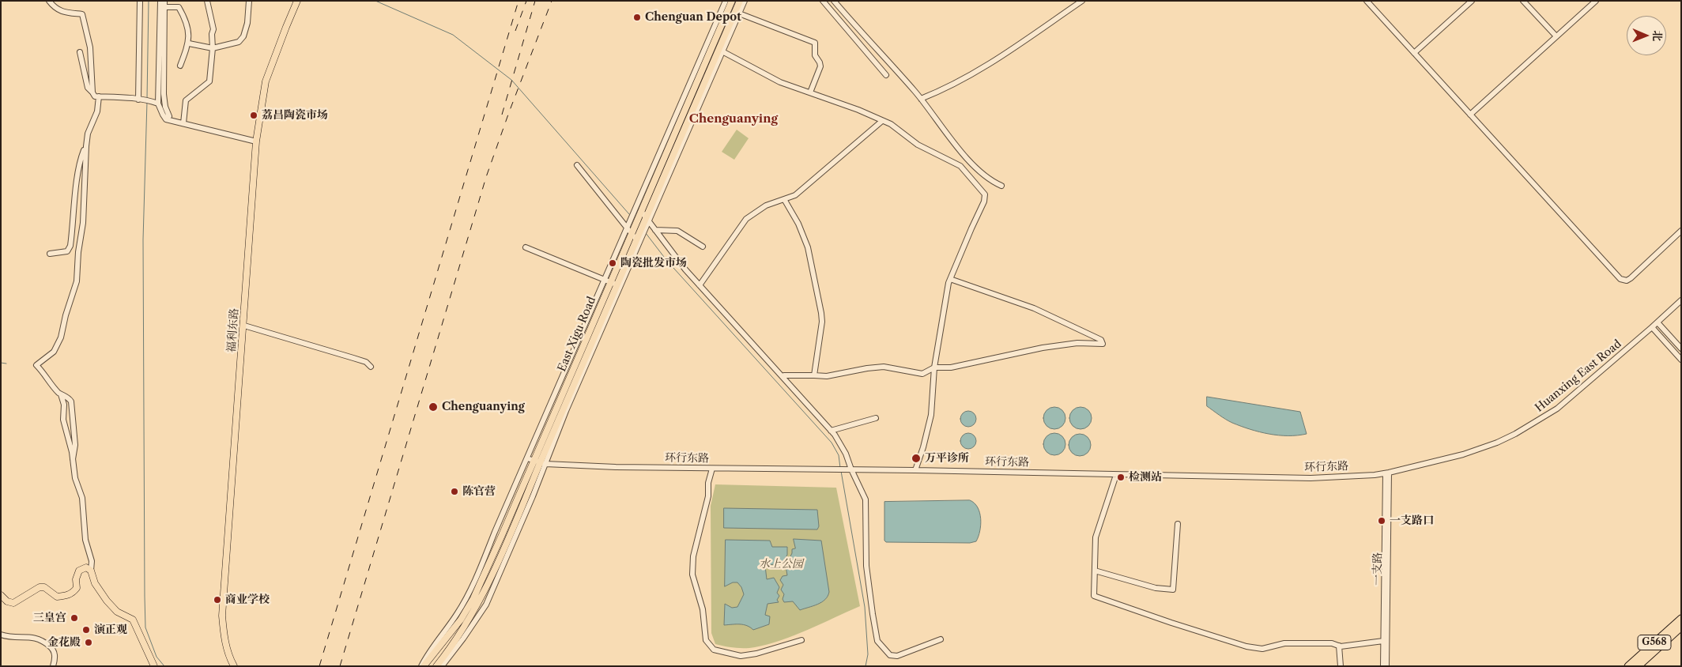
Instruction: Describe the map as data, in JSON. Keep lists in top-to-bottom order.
{
  "streets": {
    "highway": ["G568"],
    "main road": ["福利东路", "East Xigu Road"],
    "street": ["Huanxing East Road", "环行东路", "一支路"]
  },
  "crossings": [
    ["East Xigu Road", "环行东路"],
    ["Huanxing East Road", "环行东路"],
    ["Huanxing East Road", "一支路"],
    ["环行东路", "一支路"]
  ],
  "districts": ["Chenguanying"],
  "parks": ["水上公园"],
  "places": [
    "Chenguan Depot",
    "荔昌陶瓷市场",
    "陶瓷批发市场",
    "Chenguanying",
    "万平诊所",
    "检测站",
    "陈官营",
    "一支路口",
    "商业学校",
    "三皇宫",
    "演正观",
    "金花殿"
  ],
  "north": "right"
}
